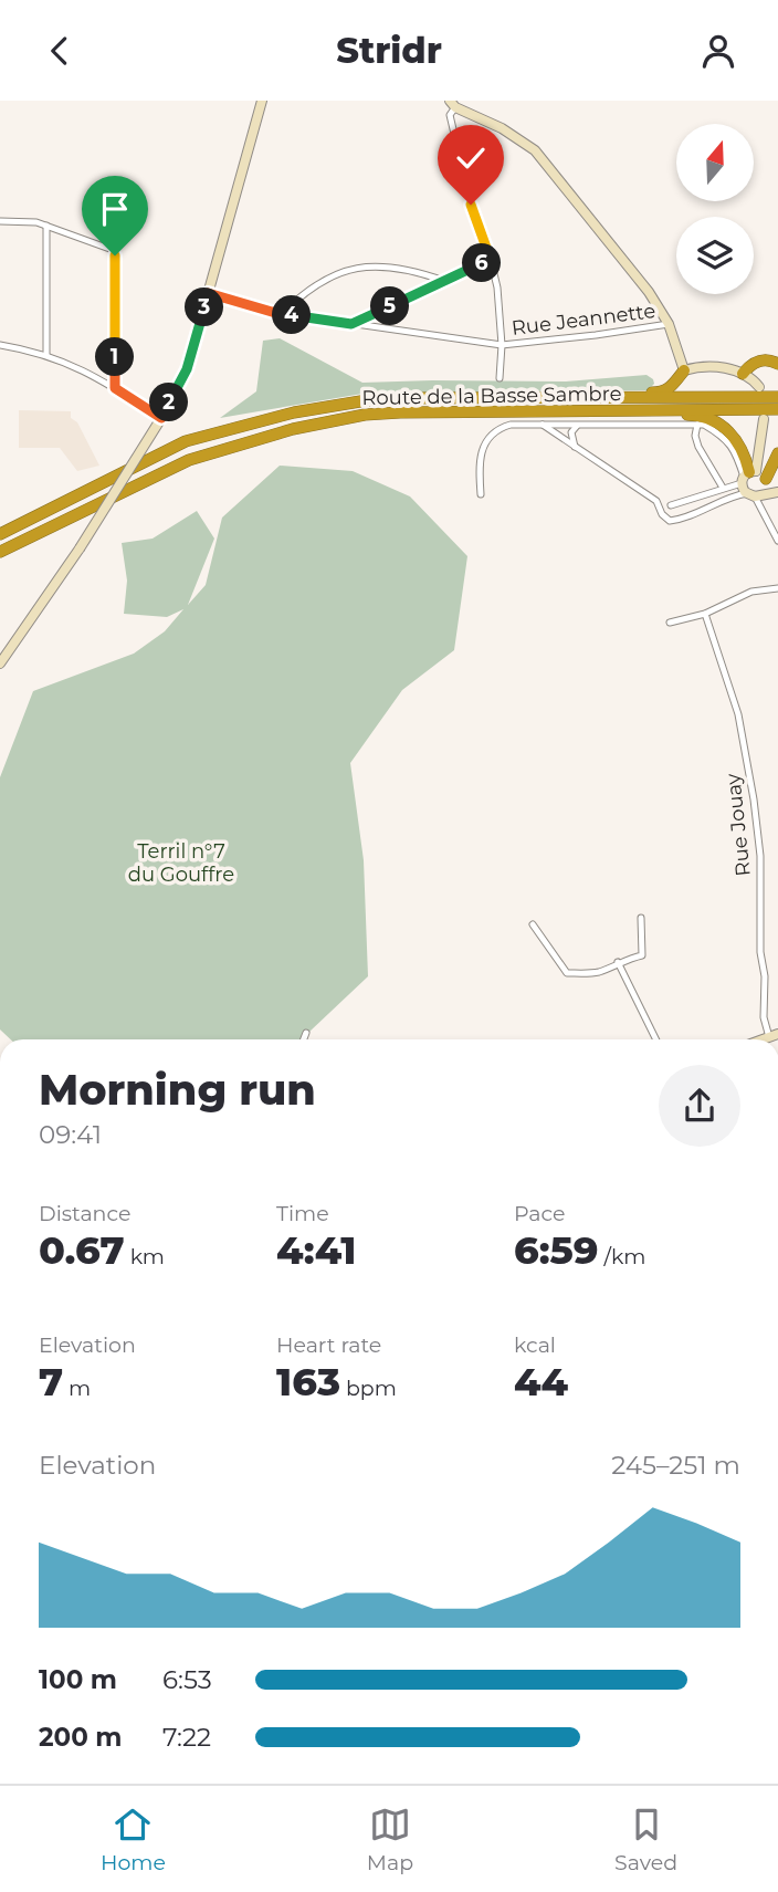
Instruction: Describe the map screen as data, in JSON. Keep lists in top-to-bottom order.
{
  "streets": {
    "highway": ["Route de la Basse Sambre"],
    "street": ["Rue Jeannette", "Rue Jouay"]
  },
  "parks": ["Terril n°7 du Gouffre"],
  "north": "top",
  "page": {
    "header": "Stridr",
    "pins": [
      "6",
      "5",
      "3",
      "4",
      "1",
      "2"
    ],
    "heading": ["Morning run", "09:41"],
    "stats": [
      ["Distance", "0.67 km"],
      ["Time", "4:41"],
      ["Pace", "6:59 /km"],
      ["Elevation", "7 m"],
      ["Heart rate", "163 bpm"],
      ["kcal", "44"]
    ],
    "chart": ["Elevation", "245–251 m"],
    "list": [
      {
        "name": "100 m",
        "note": "6:53"
      },
      {
        "name": "200 m",
        "note": "7:22"
      }
    ],
    "tabs": ["Home", "Map", "Saved"]
  }
}
